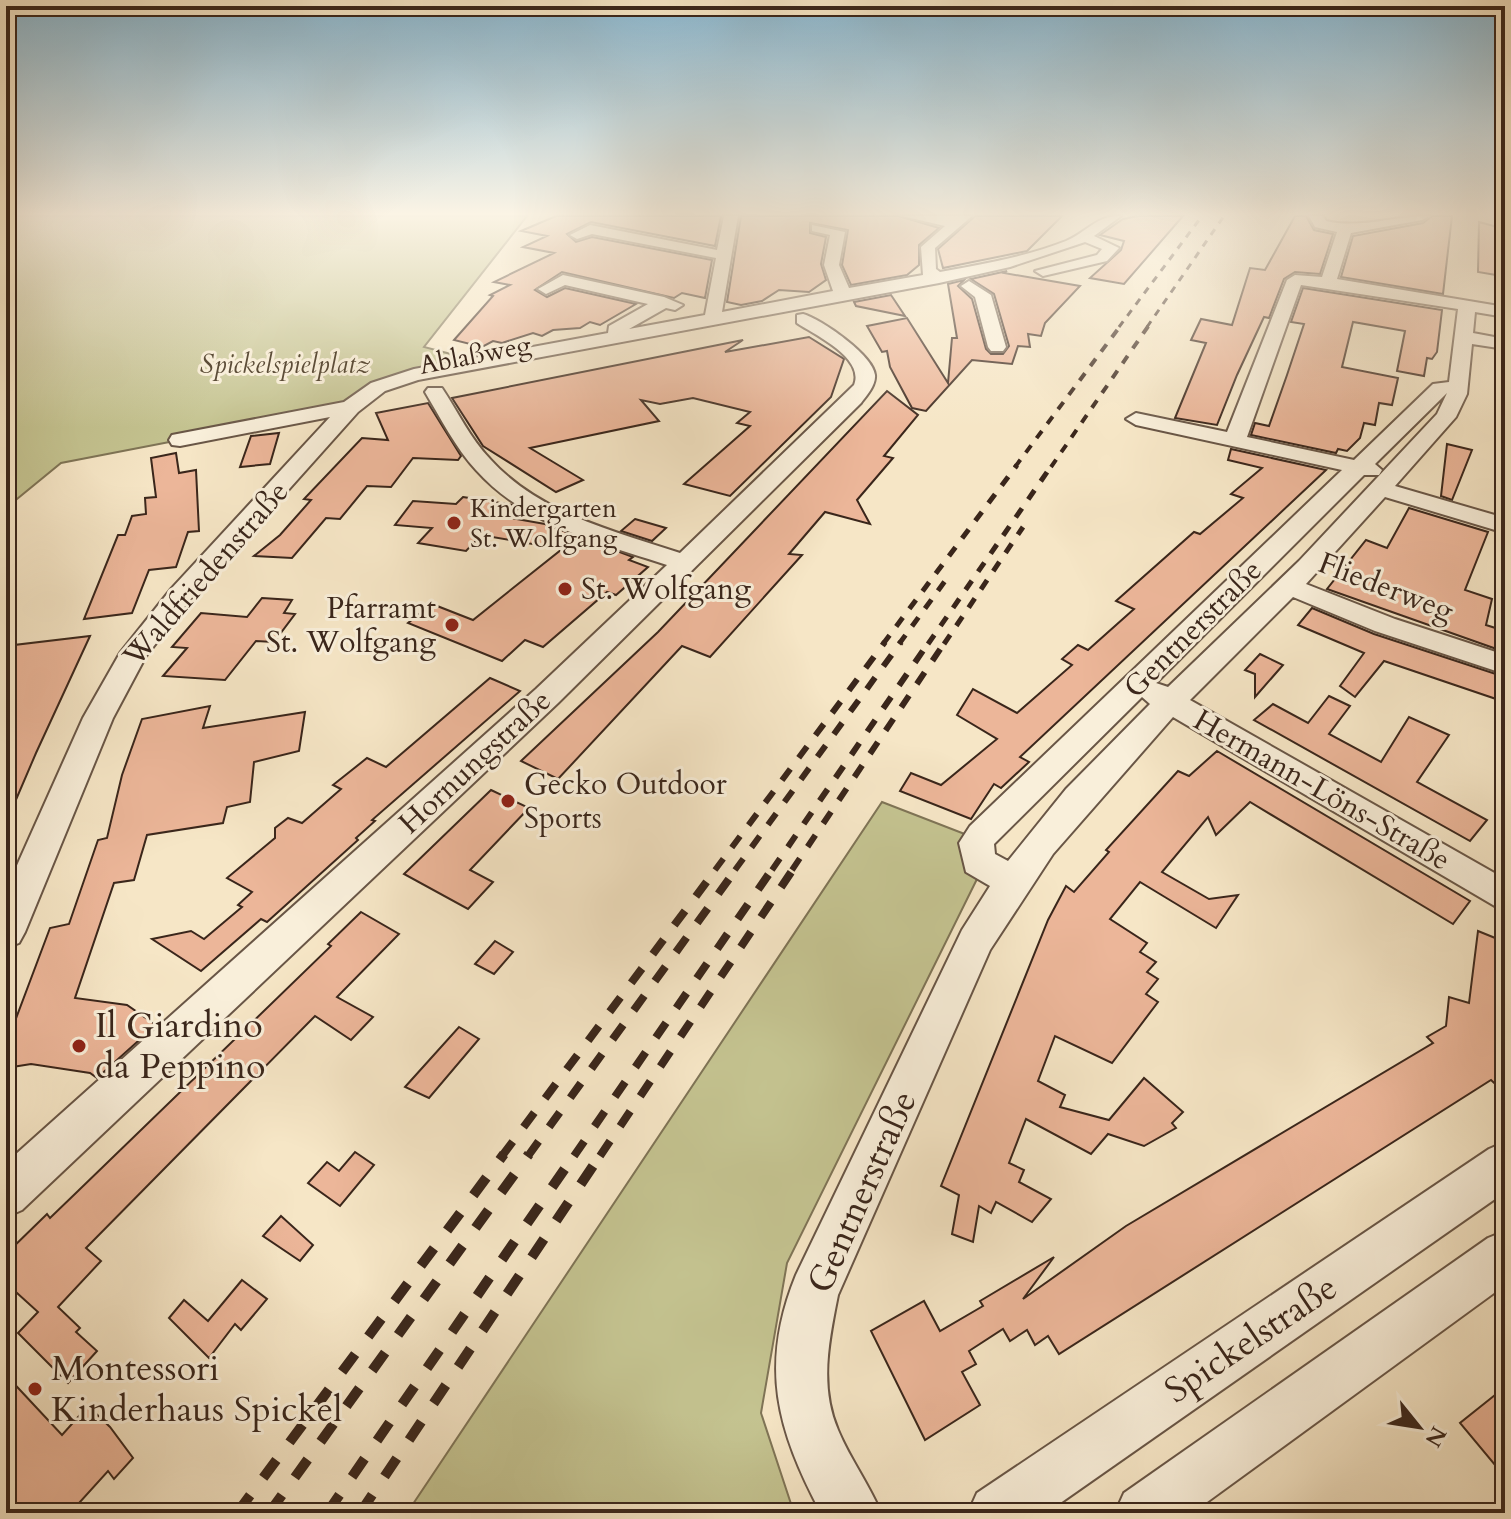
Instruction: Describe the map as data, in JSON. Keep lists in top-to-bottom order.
{
  "streets": {
    "street": [
      "Ablaßweg",
      "Waldfriedenstraße",
      "Fliederweg",
      "Gentnerstraße",
      "Hornungstraße",
      "Hermann-Löns-Straße",
      "Spickelstraße"
    ]
  },
  "crossings": [
    ["Ablaßweg", "Waldfriedenstraße"],
    ["Ablaßweg", "Hornungstraße"],
    ["Fliederweg", "Gentnerstraße"],
    ["Gentnerstraße", "Hermann-Löns-Straße"]
  ],
  "parks": ["Spickelspielplatz"],
  "places": [
    "Kindergarten St. Wolfgang",
    "St. Wolfgang",
    "Pfarramt St. Wolfgang",
    "Gecko Outdoor Sports",
    "Il Giardino da Peppino",
    "Montessori Kinderhaus Spickel"
  ],
  "north": "bottom right"
}
